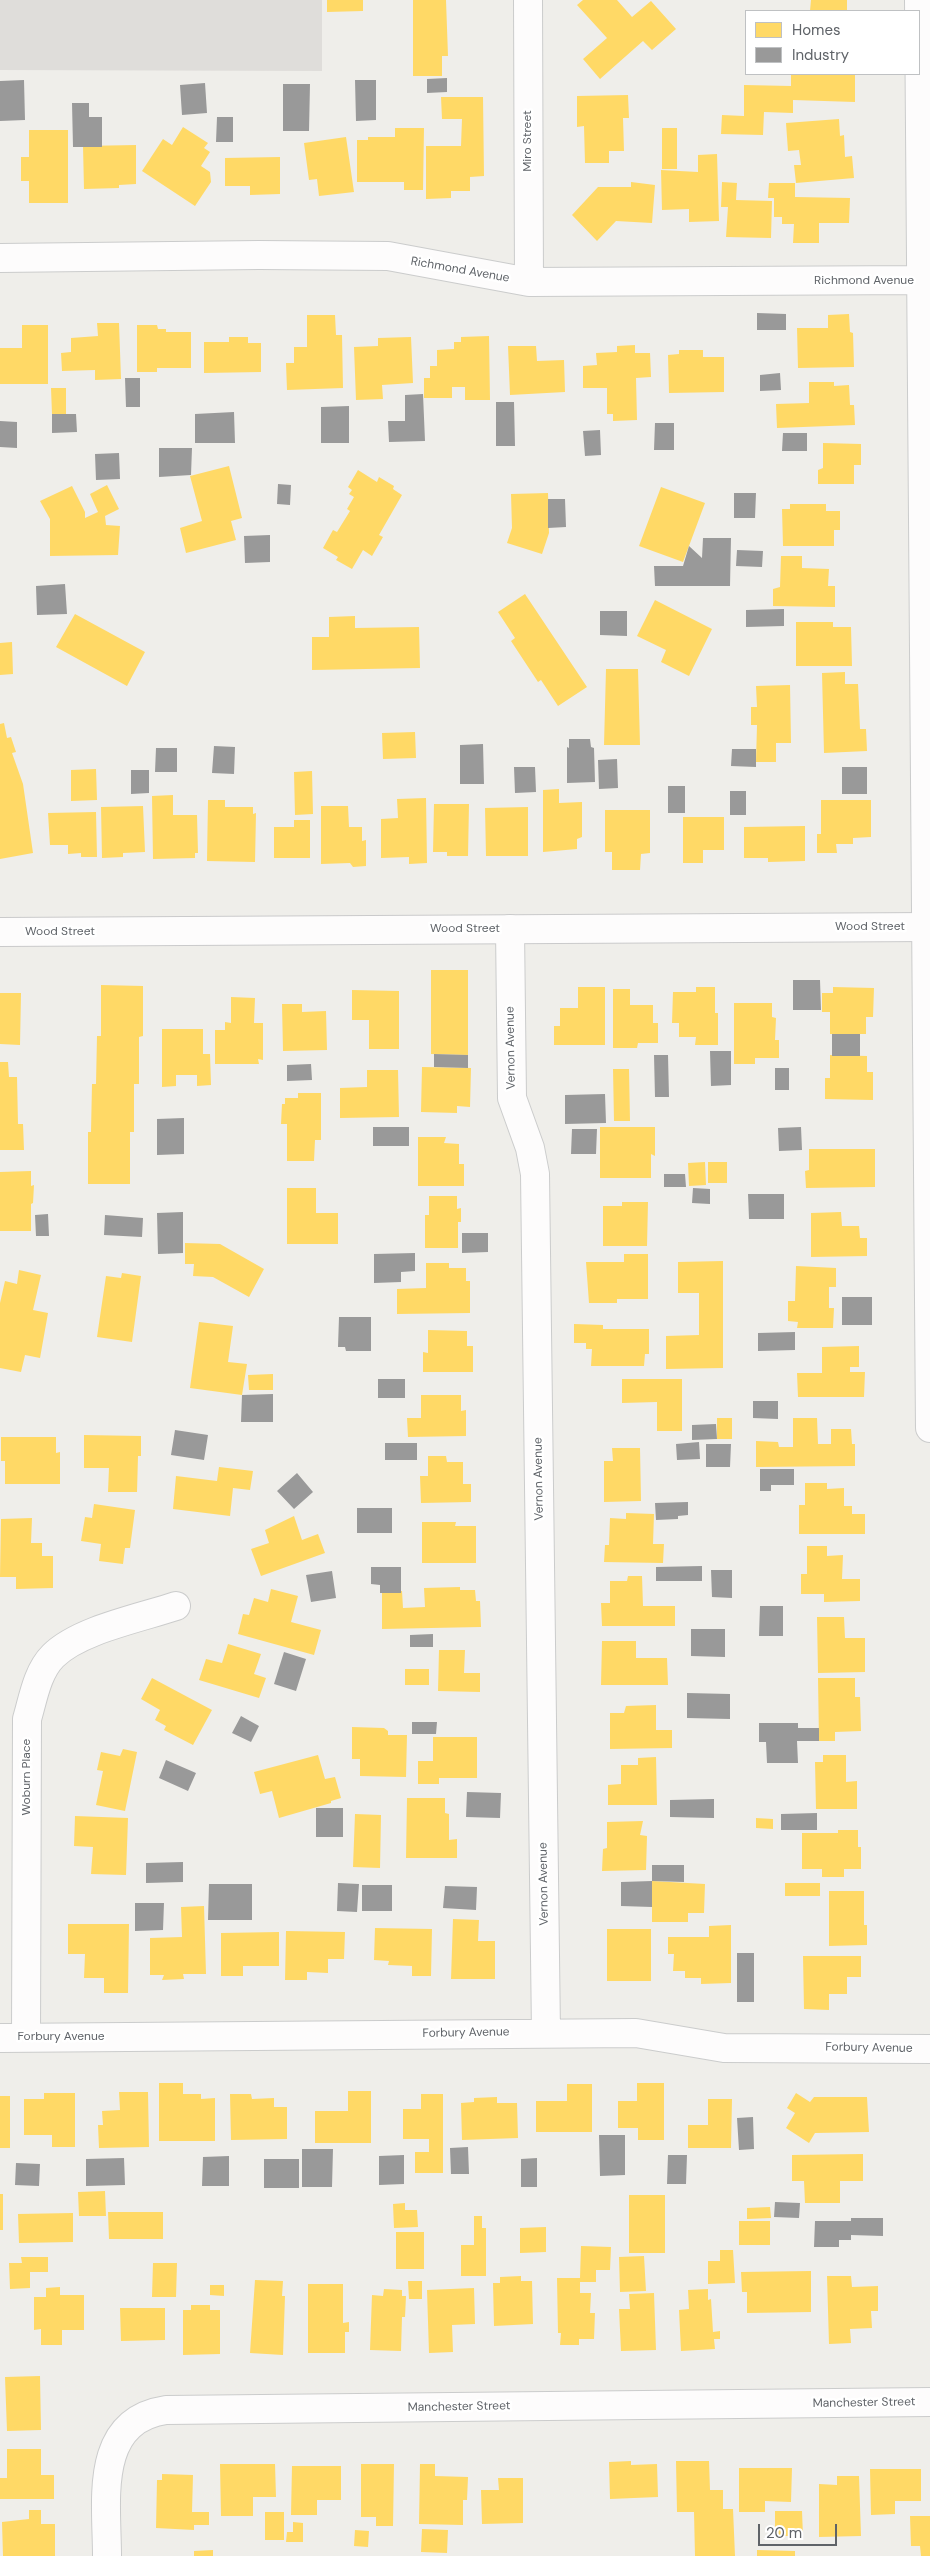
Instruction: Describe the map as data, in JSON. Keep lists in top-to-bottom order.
{
  "streets": {
    "street": [
      "Miro Street",
      "Richmond Avenue",
      "Wood Street",
      "Vernon Avenue",
      "Woburn Place",
      "Forbury Avenue",
      "Manchester Street"
    ]
  },
  "crossings": [
    ["Miro Street", "Richmond Avenue"],
    ["Wood Street", "Vernon Avenue"],
    ["Vernon Avenue", "Forbury Avenue"],
    ["Woburn Place", "Forbury Avenue"]
  ],
  "legend": ["Homes", "Industry"],
  "scale_bar": "20 m"
}
